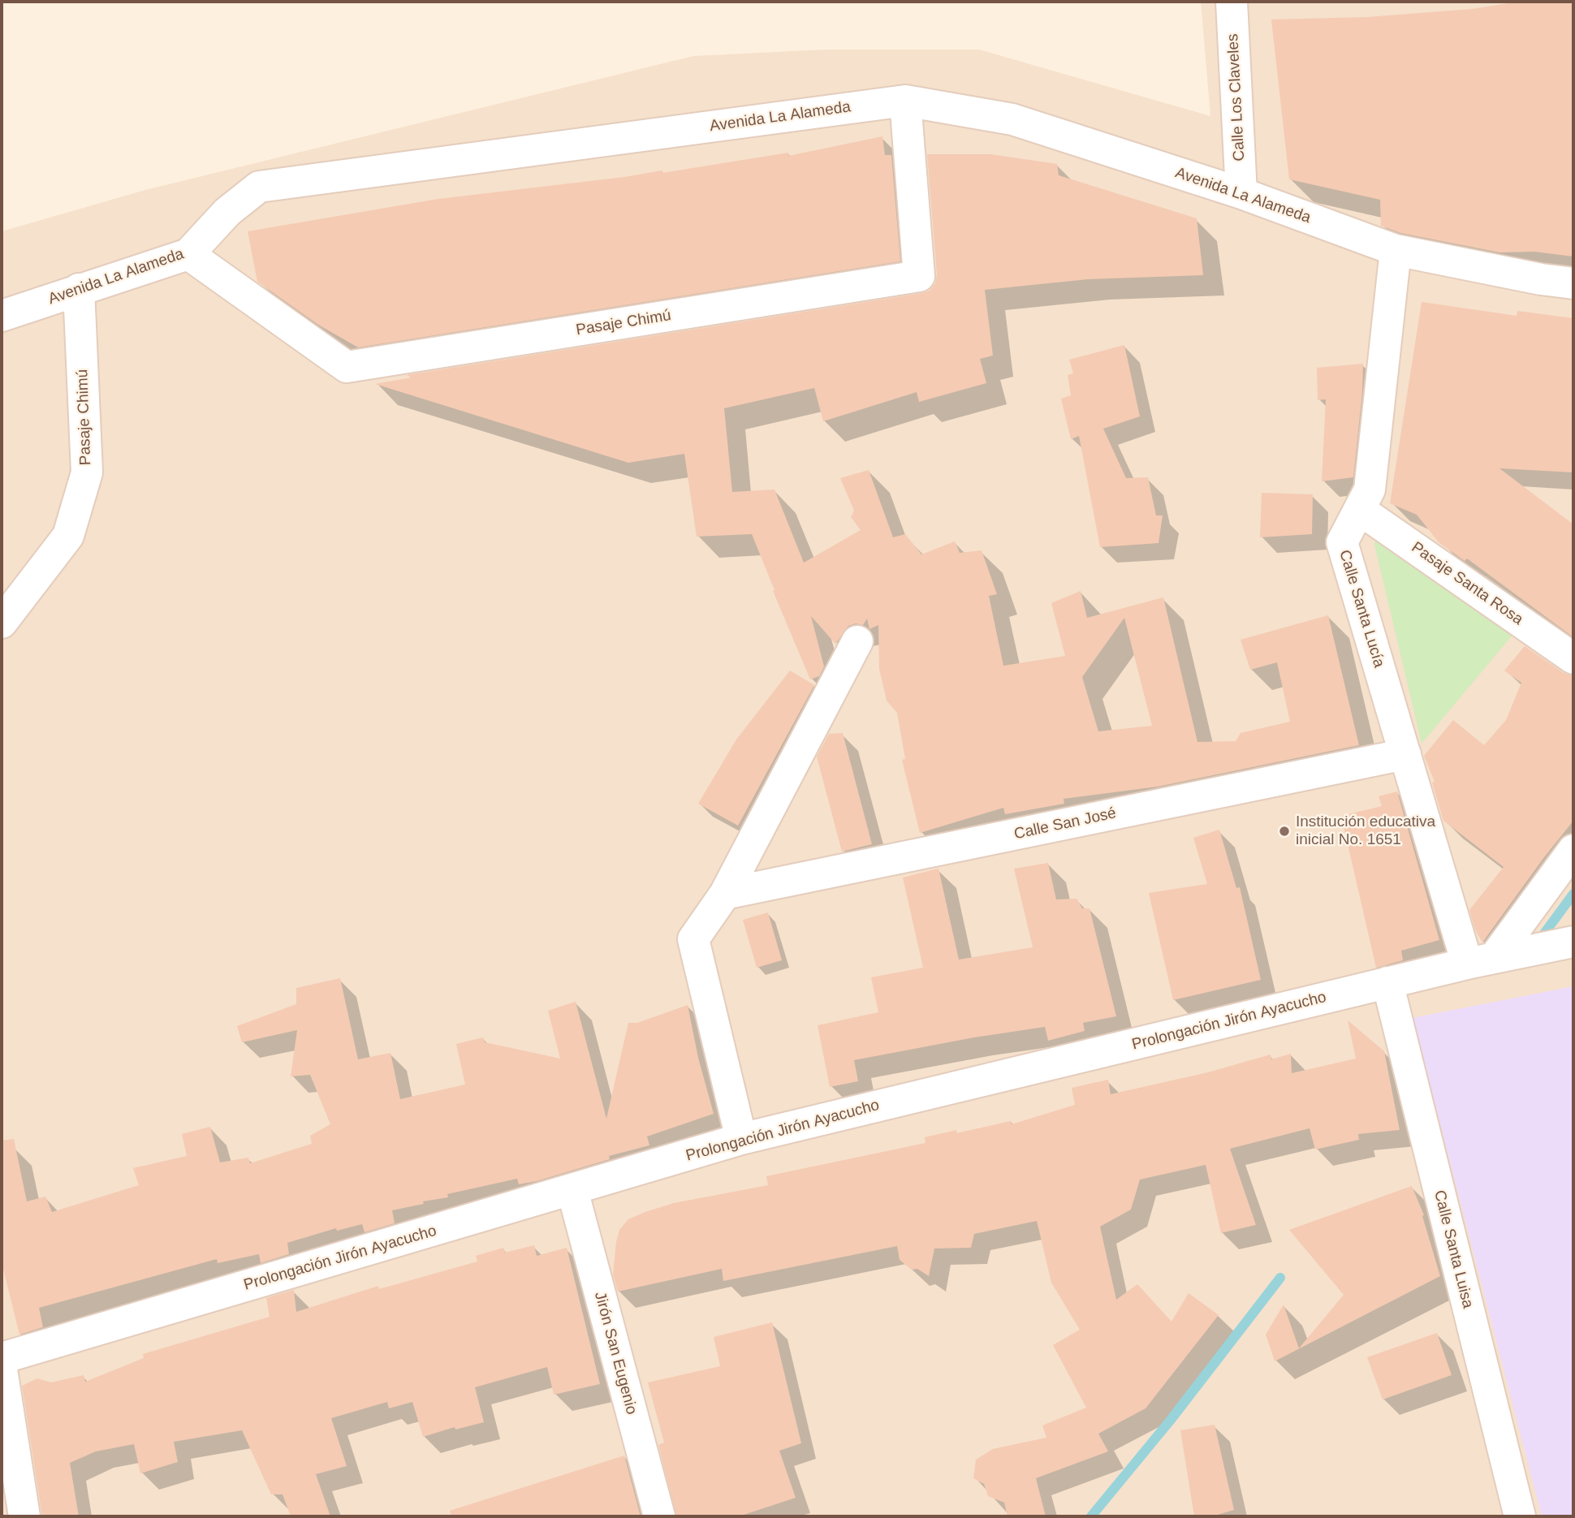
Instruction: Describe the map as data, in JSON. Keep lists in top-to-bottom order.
{
  "streets": {
    "street": [
      "Calle Los Claveles",
      "Avenida La Alameda",
      "Pasaje Chimú",
      "Pasaje Santa Rosa",
      "Calle Santa Lucía",
      "Calle San José",
      "Prolongación Jirón Ayacucho",
      "Calle Santa Luisa",
      "Jirón San Eugenio"
    ]
  },
  "crossings": [
    ["Calle Los Claveles", "Avenida La Alameda"],
    ["Avenida La Alameda", "Pasaje Chimú"],
    ["Avenida La Alameda", "Calle Santa Lucía"],
    ["Pasaje Santa Rosa", "Calle Santa Lucía"],
    ["Calle Santa Lucía", "Calle San José"],
    ["Calle Santa Lucía", "Prolongación Jirón Ayacucho"],
    ["Prolongación Jirón Ayacucho", "Calle Santa Luisa"],
    ["Prolongación Jirón Ayacucho", "Jirón San Eugenio"]
  ],
  "places": ["Institución educativa inicial No. 1651"]
}
